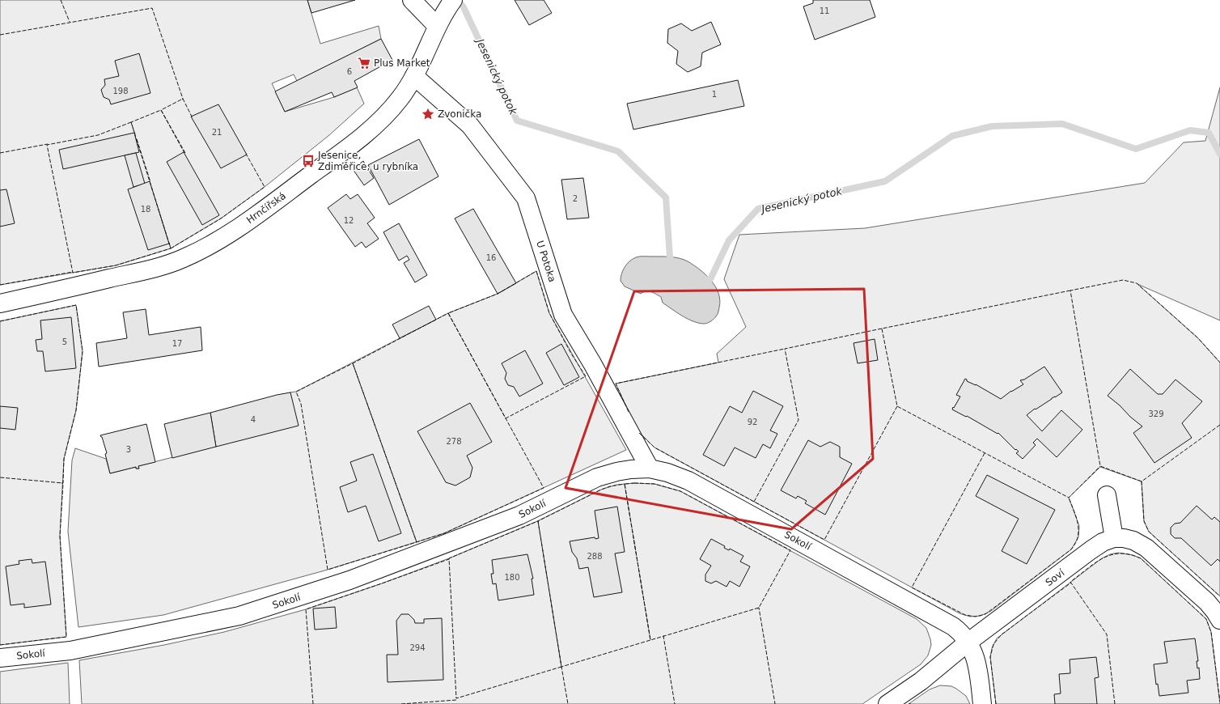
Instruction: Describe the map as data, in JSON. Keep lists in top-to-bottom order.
{
  "streets": {
    "street": [
      "Hrnčířská",
      "U Potoka",
      "Sokolí",
      "Soví"
    ]
  },
  "crossings": [
    ["Hrnčířská", "U Potoka"],
    ["U Potoka", "Sokolí"],
    ["Sokolí", "Soví"]
  ],
  "water": ["Jesenický potok"],
  "places": {
    "supermarket": ["Plus Market"],
    "place": ["Zvonička"],
    "bus stop": ["Jesenice, Zdiměřice, u rybníka"]
  },
  "house_numbers": [
    "11",
    "6",
    "198",
    "1",
    "21",
    "2",
    "18",
    "12",
    "16",
    "5",
    "17",
    "329",
    "4",
    "92",
    "278",
    "3",
    "288",
    "180",
    "294"
  ]
}
